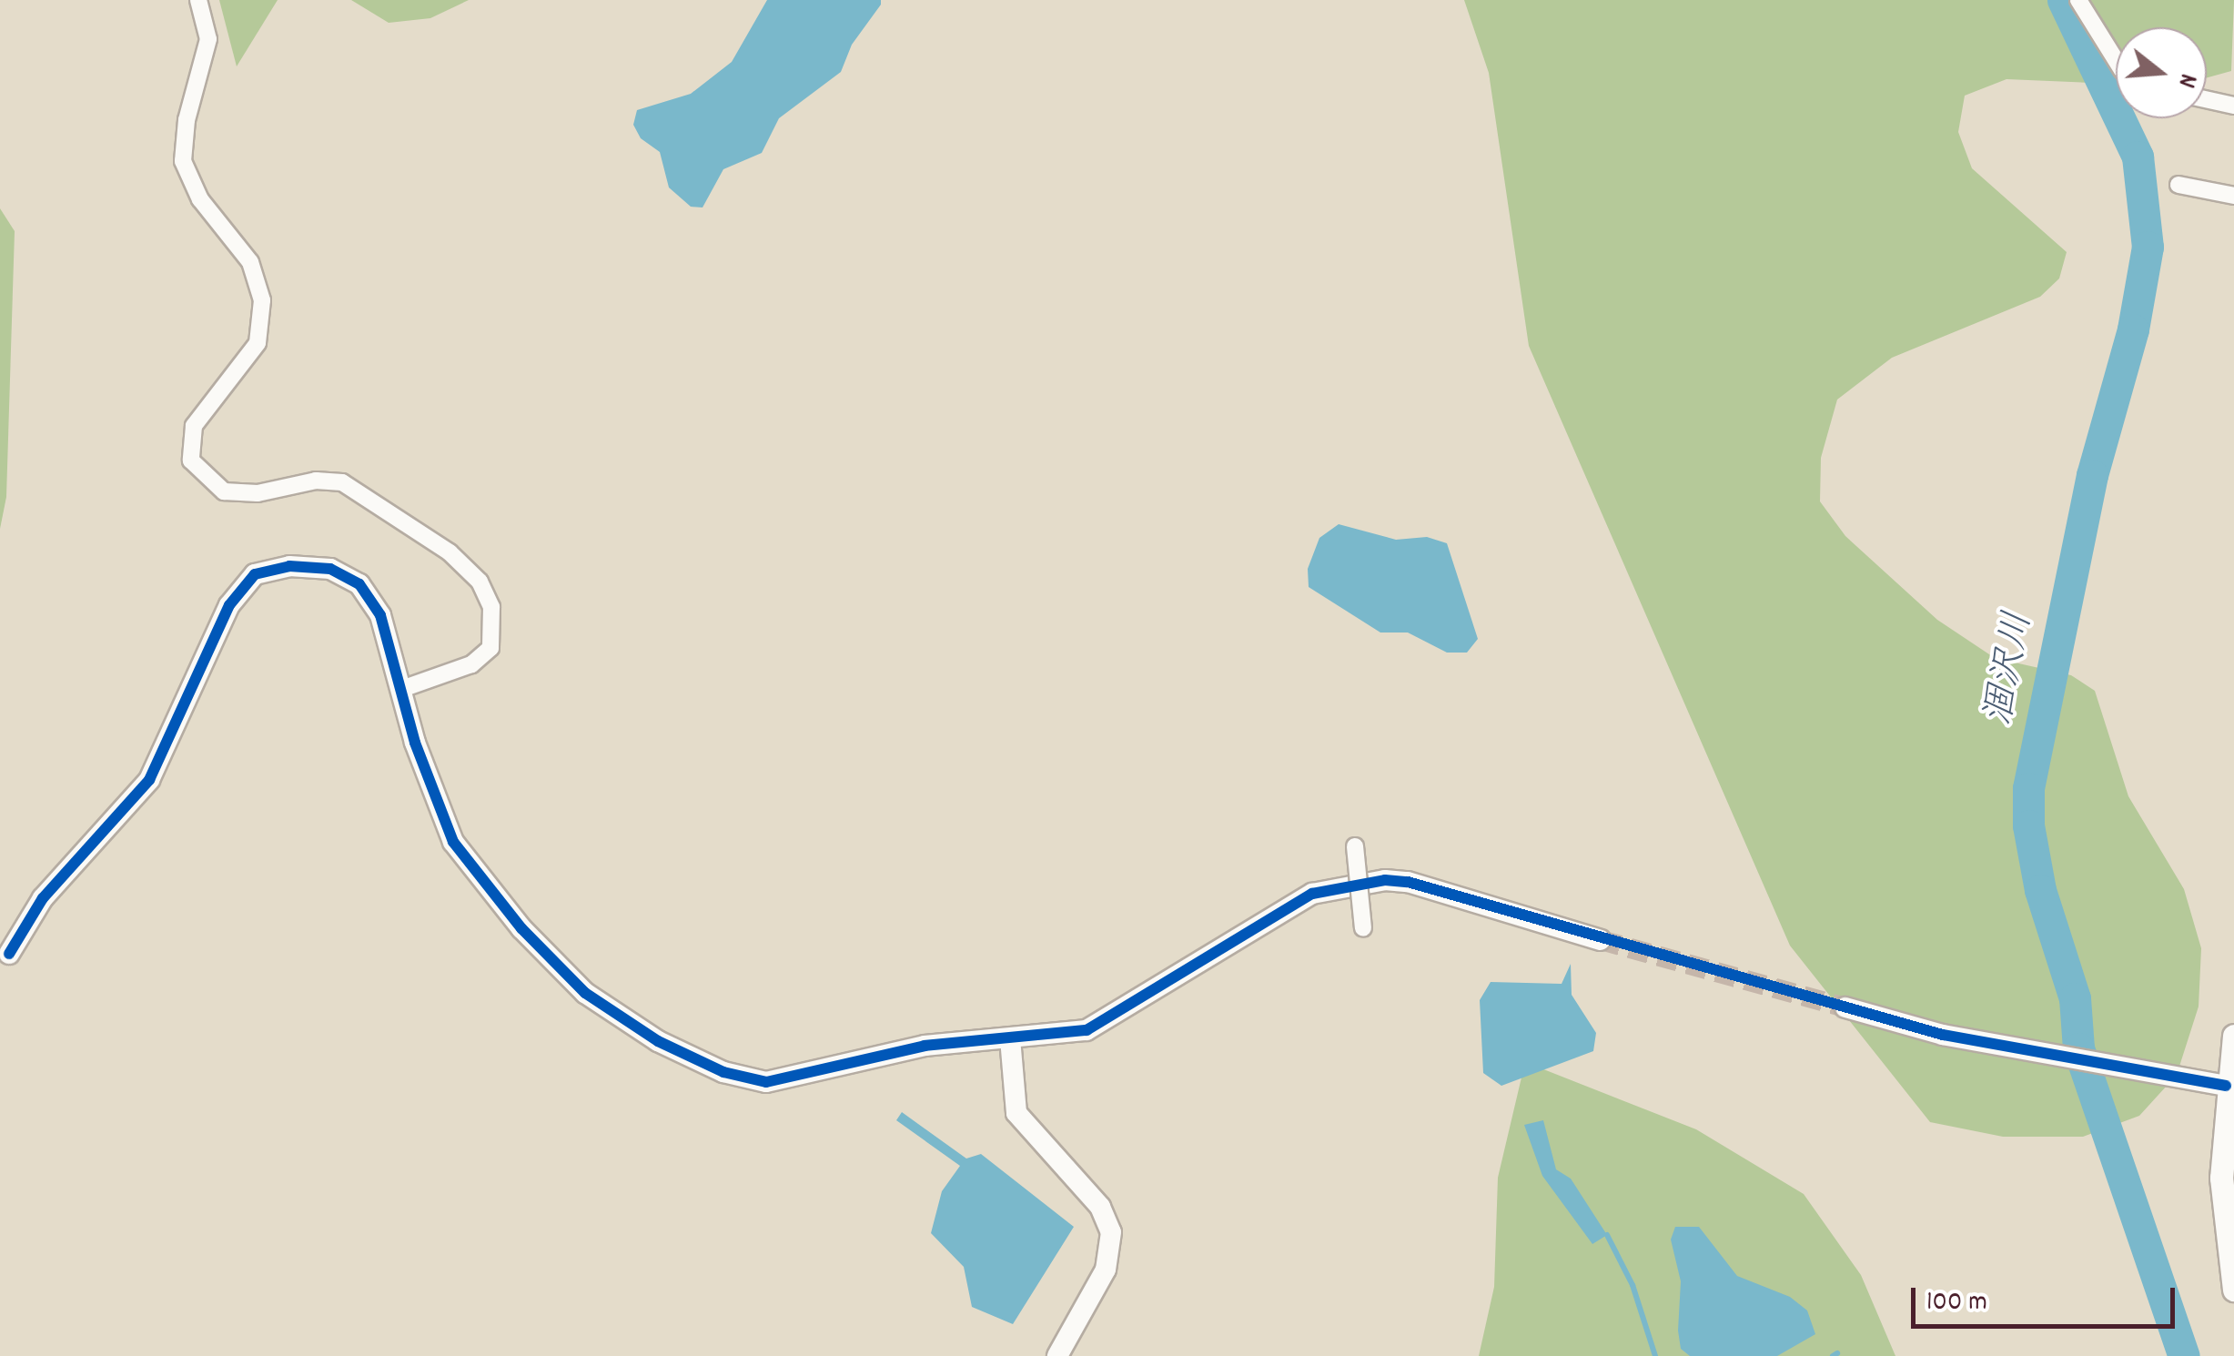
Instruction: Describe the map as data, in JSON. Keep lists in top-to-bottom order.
{
  "water": ["涸沢川"],
  "scale_bar": "100 m",
  "north": "right"
}
